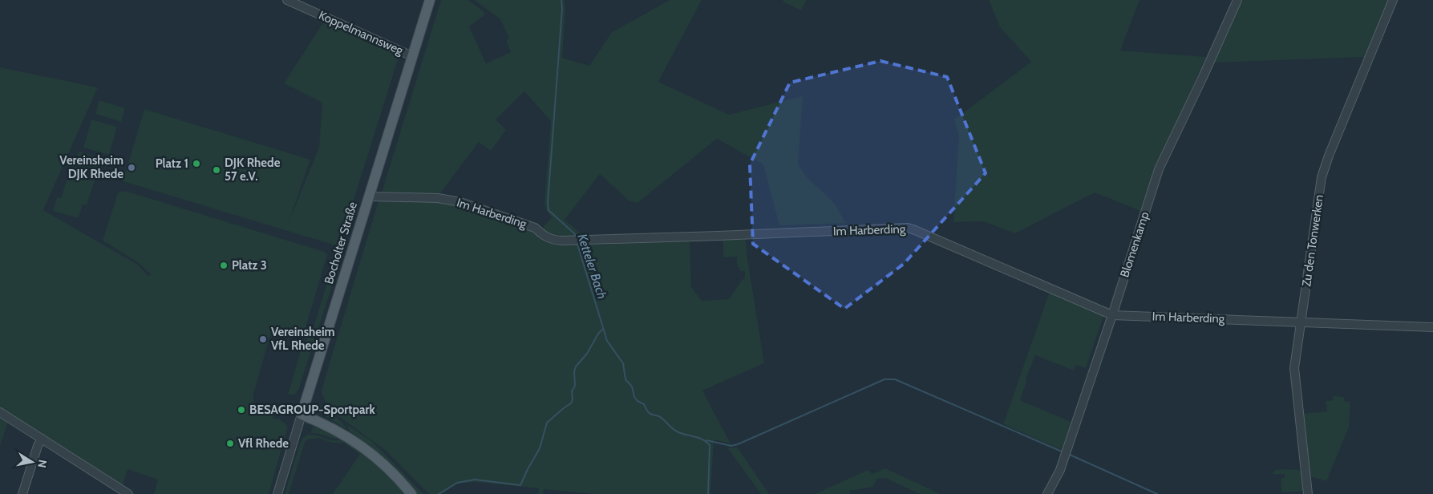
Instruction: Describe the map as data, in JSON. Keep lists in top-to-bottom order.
{
  "streets": {
    "main road": ["Bocholter Straße"],
    "street": [
      "Koppelmannsweg",
      "Im Harberding",
      "Zu den Tonwerken",
      "Blomenkamp"
    ]
  },
  "crossings": [
    ["Koppelmannsweg", "Bocholter Straße"],
    ["Im Harberding", "Zu den Tonwerken"],
    ["Im Harberding", "Bocholter Straße"],
    ["Im Harberding", "Blomenkamp"]
  ],
  "water": ["Ketteler Bach"],
  "places": [
    "Platz 1",
    "Vereinsheim DJK Rhede",
    "DJK Rhede 57 e.V.",
    "Platz 3",
    "Vereinsheim VfL Rhede",
    "BESAGROUP-Sportpark",
    "Vfl Rhede"
  ],
  "north": "right"
}
